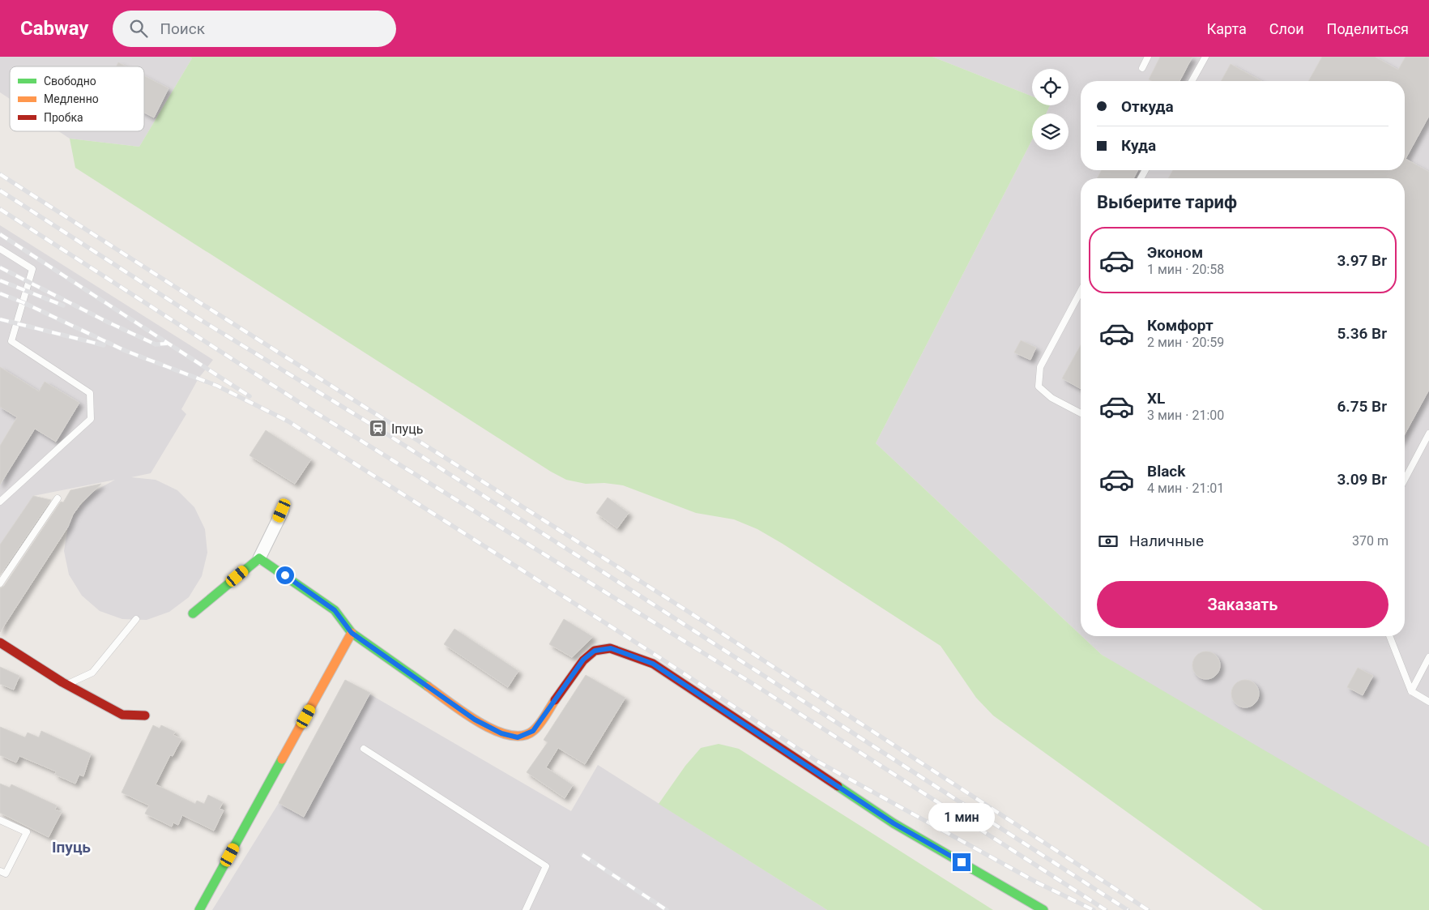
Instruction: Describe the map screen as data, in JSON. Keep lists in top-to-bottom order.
{
  "districts": ["Іпуць"],
  "places": {
    "station": ["Іпуць"]
  },
  "legend": ["Свободно", "Медленно", "Пробка"],
  "page": {
    "header": "Cabway",
    "search": "Поиск",
    "nav": ["Карта", "Слои", "Поделиться"],
    "banner": ["Откуда", "Куда"],
    "heading": "Выберите тариф",
    "list": [
      {
        "name": "Эконом",
        "note": "1 мин · 20:58",
        "value": "3.97 Br"
      },
      {
        "name": "Комфорт",
        "note": "2 мин · 20:59",
        "value": "5.36 Br"
      },
      {
        "name": "XL",
        "note": "3 мин · 21:00",
        "value": "6.75 Br"
      },
      {
        "name": "Black",
        "note": "4 мин · 21:01",
        "value": "3.09 Br"
      }
    ],
    "pay": ["Наличные", "370 m"],
    "buttons": "Заказать",
    "bubble": "1 мин"
  }
}
